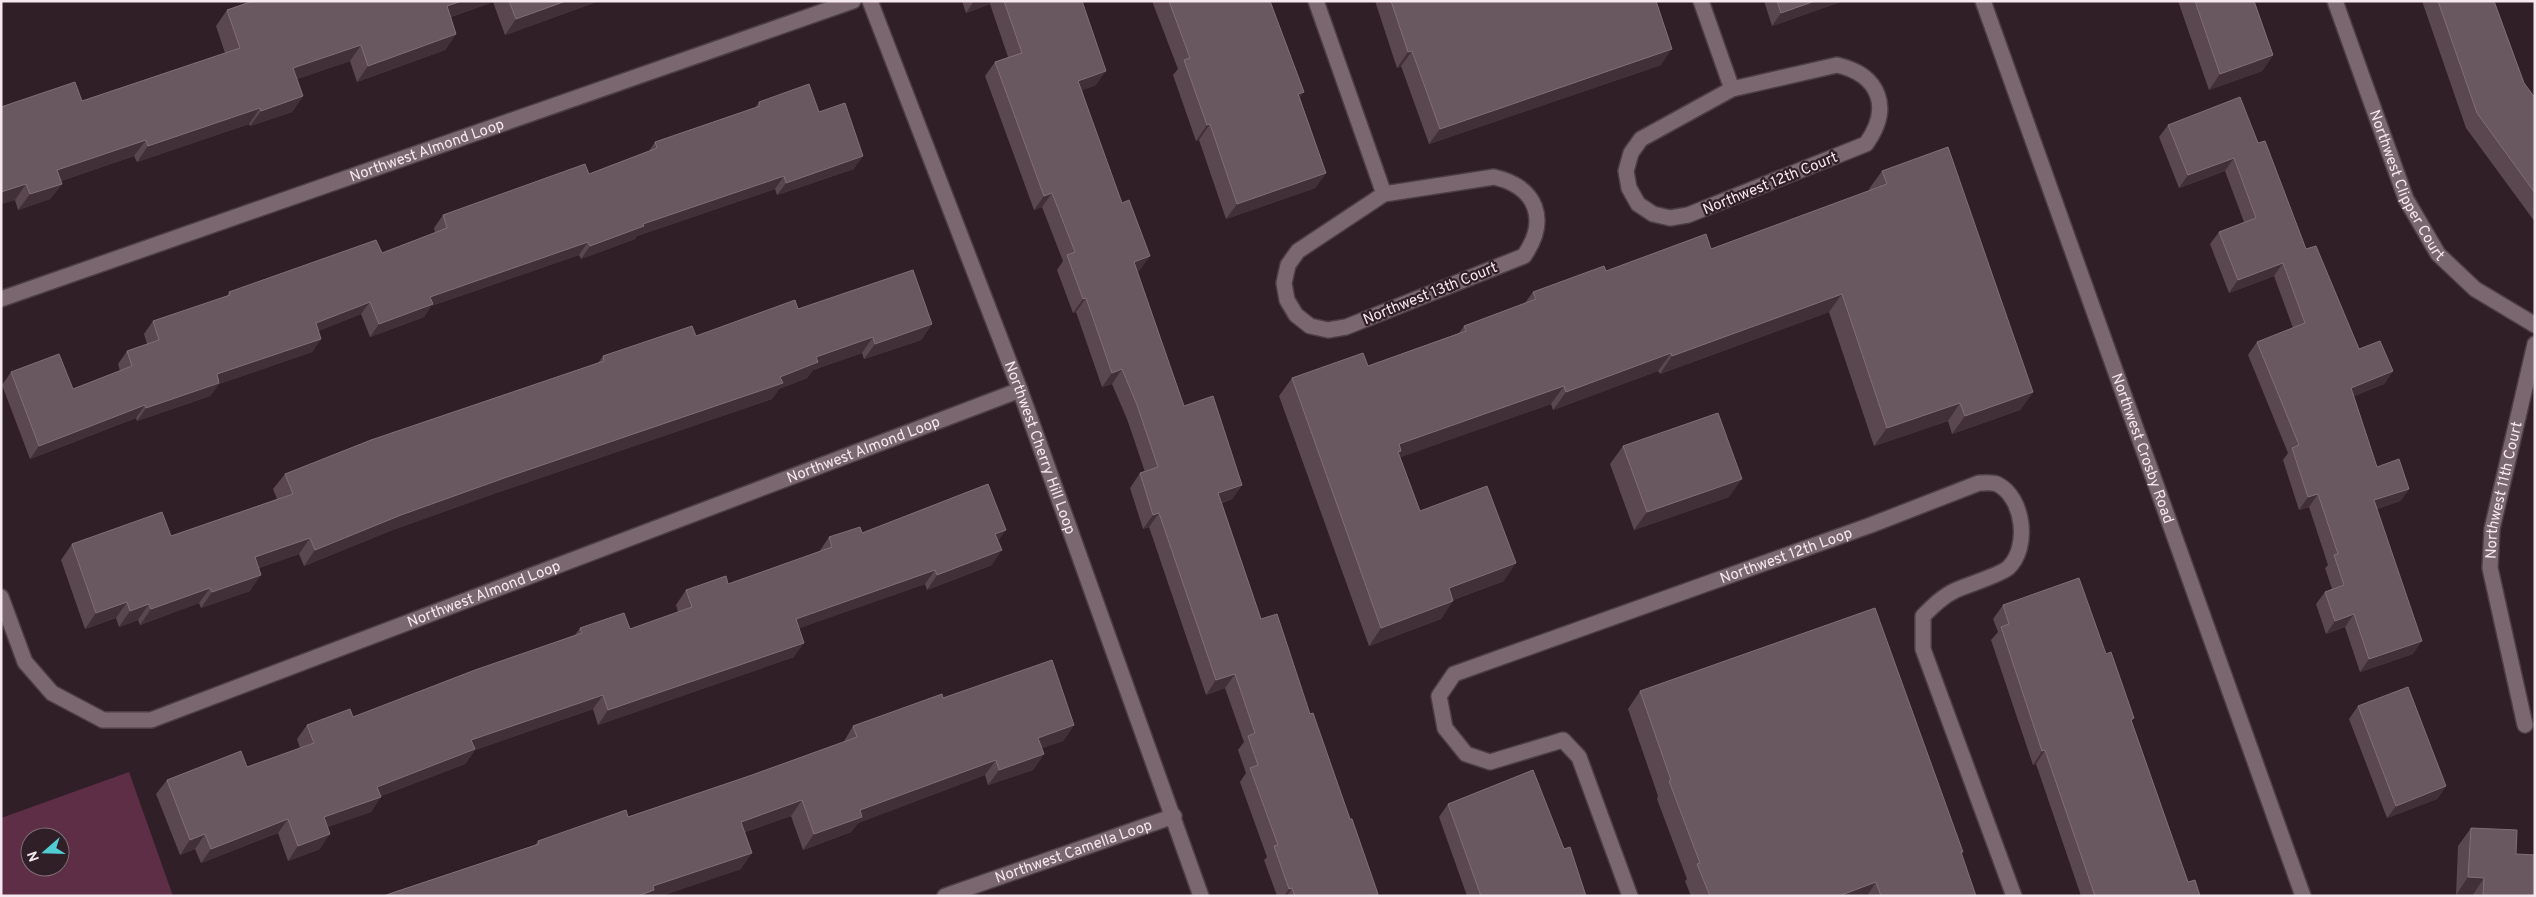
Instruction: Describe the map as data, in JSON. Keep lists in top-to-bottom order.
{
  "streets": {
    "street": [
      "Northwest Almond Loop",
      "Northwest 12th Court",
      "Northwest Clipper Court",
      "Northwest 13th Court",
      "Northwest Cherry Hill Loop",
      "Northwest Crosby Road",
      "Northwest 11th Court",
      "Northwest 12th Loop",
      "Northwest Camella Loop"
    ]
  },
  "crossings": [
    ["Northwest Almond Loop", "Northwest Cherry Hill Loop"],
    ["Northwest Cherry Hill Loop", "Northwest Camella Loop"]
  ],
  "north": "left"
}
